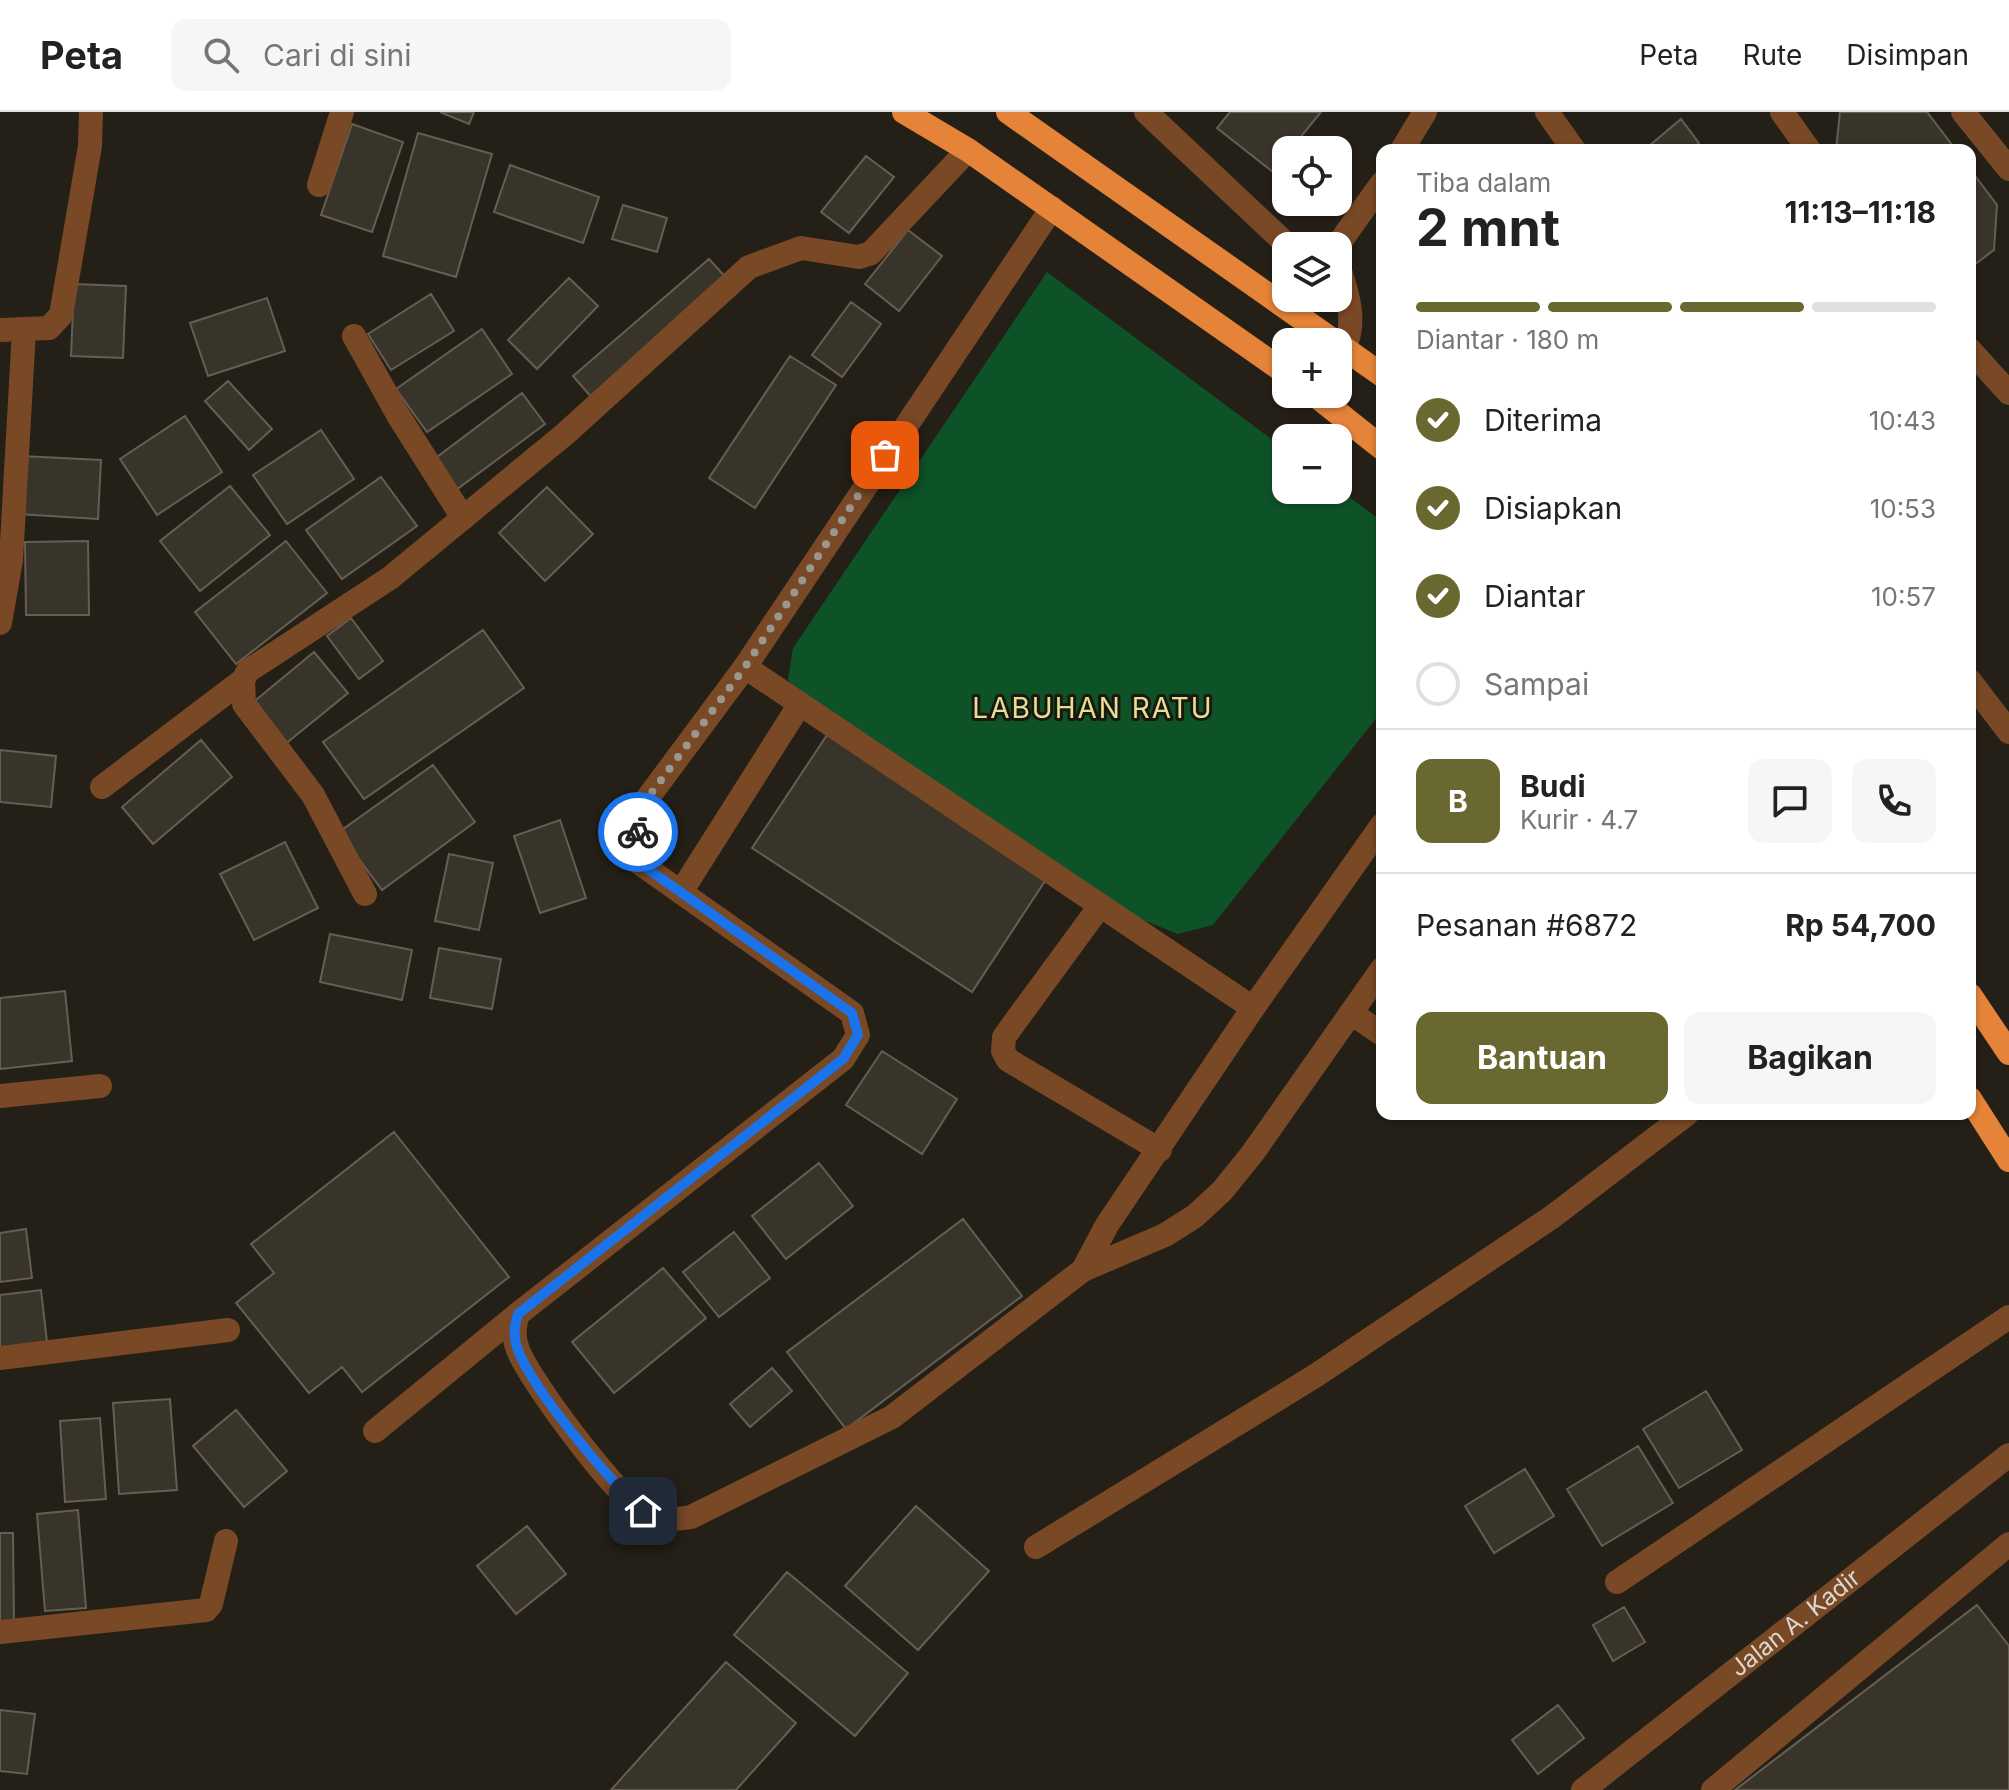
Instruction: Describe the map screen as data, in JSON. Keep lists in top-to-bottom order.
{
  "streets": {
    "street": ["Jalan A. Kadir"]
  },
  "districts": ["LABUHAN RATU"],
  "page": {
    "header": "Peta",
    "search": "Cari di sini",
    "nav": ["Peta", "Rute", "Disimpan"],
    "map_buttons": ["+", "−"],
    "heading": ["2 mnt", "Tiba dalam", "11:13–11:18"],
    "panel": [
      "Budi",
      "Kurir · 4.7",
      "Pesanan #6872",
      "Rp 54,700"
    ],
    "bar": "Diantar · 180 m",
    "list": [
      ["Diterima", "10:43"],
      ["Disiapkan", "10:53"],
      ["Diantar", "10:57"],
      "Sampai"
    ],
    "round": "B",
    "buttons": ["Bantuan", "Bagikan"]
  }
}
